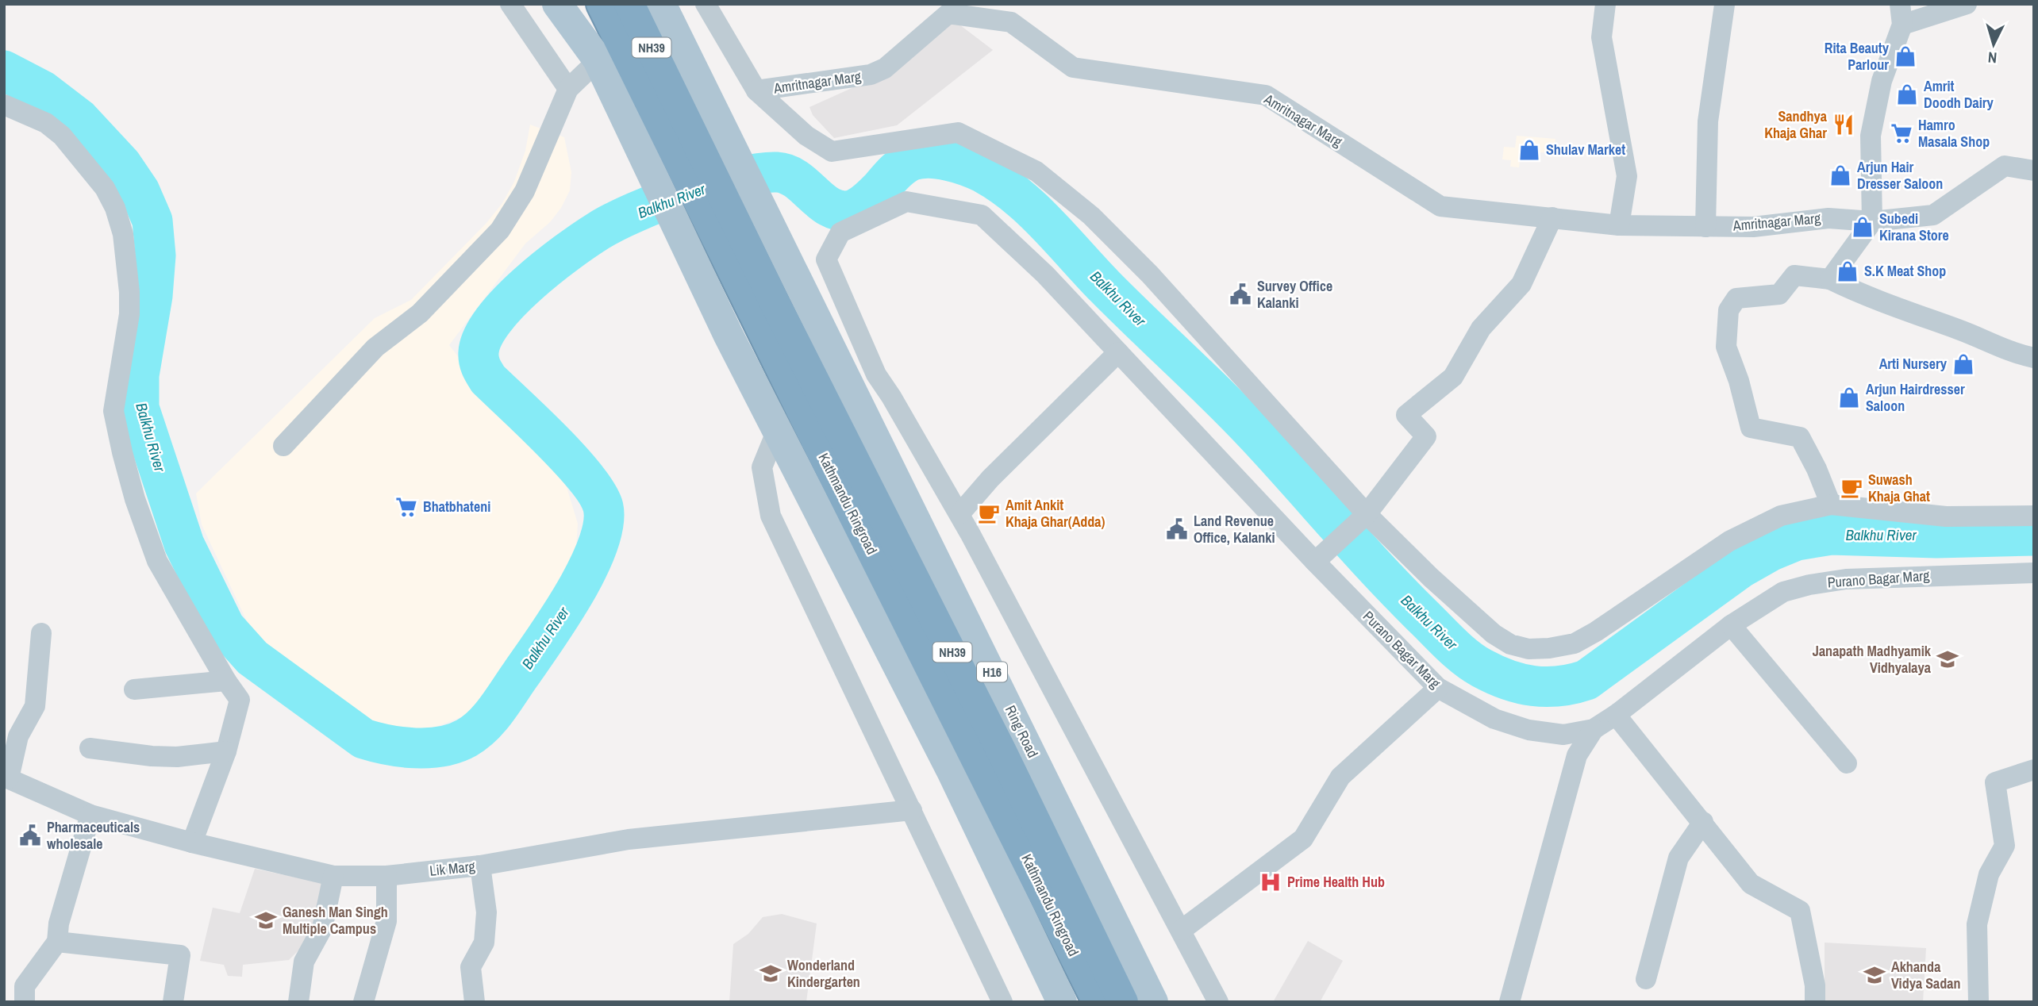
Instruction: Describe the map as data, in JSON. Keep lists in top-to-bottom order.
{
  "streets": {
    "highway": ["NH39", "Kathmandu Ringroad"],
    "main road": ["H16", "Ring Road"],
    "street": ["Amritnagar Marg", "Purano Bagar Marg", "Lik Marg"]
  },
  "crossings": [
    ["Kathmandu Ringroad", "Ring Road"]
  ],
  "water": ["Balkhu River"],
  "places": {
    "shop": [
      "Rita Beauty Parlour",
      "Amrit Doodh Dairy",
      "Shulav Market",
      "Arjun Hair Dresser Saloon",
      "Subedi Kirana Store",
      "S.K Meat Shop",
      "Arti Nursery",
      "Arjun Hairdresser Saloon"
    ],
    "restaurant": ["Sandhya Khaja Ghar"],
    "supermarket": ["Hamro Masala Shop", "Bhatbhateni"],
    "public building": ["Survey Office Kalanki", "Land Revenue Office, Kalanki", "Pharmaceuticals wholesale"],
    "cafe": ["Suwash Khaja Ghat", "Amit Ankit Khaja Ghar(Adda)"],
    "school or university": [
      "Janapath Madhyamik Vidhyalaya",
      "Ganesh Man Singh Multiple Campus",
      "Wonderland Kindergarten",
      "Akhanda Vidya Sadan"
    ],
    "hospital": ["Prime Health Hub"]
  },
  "north": "bottom"
}
